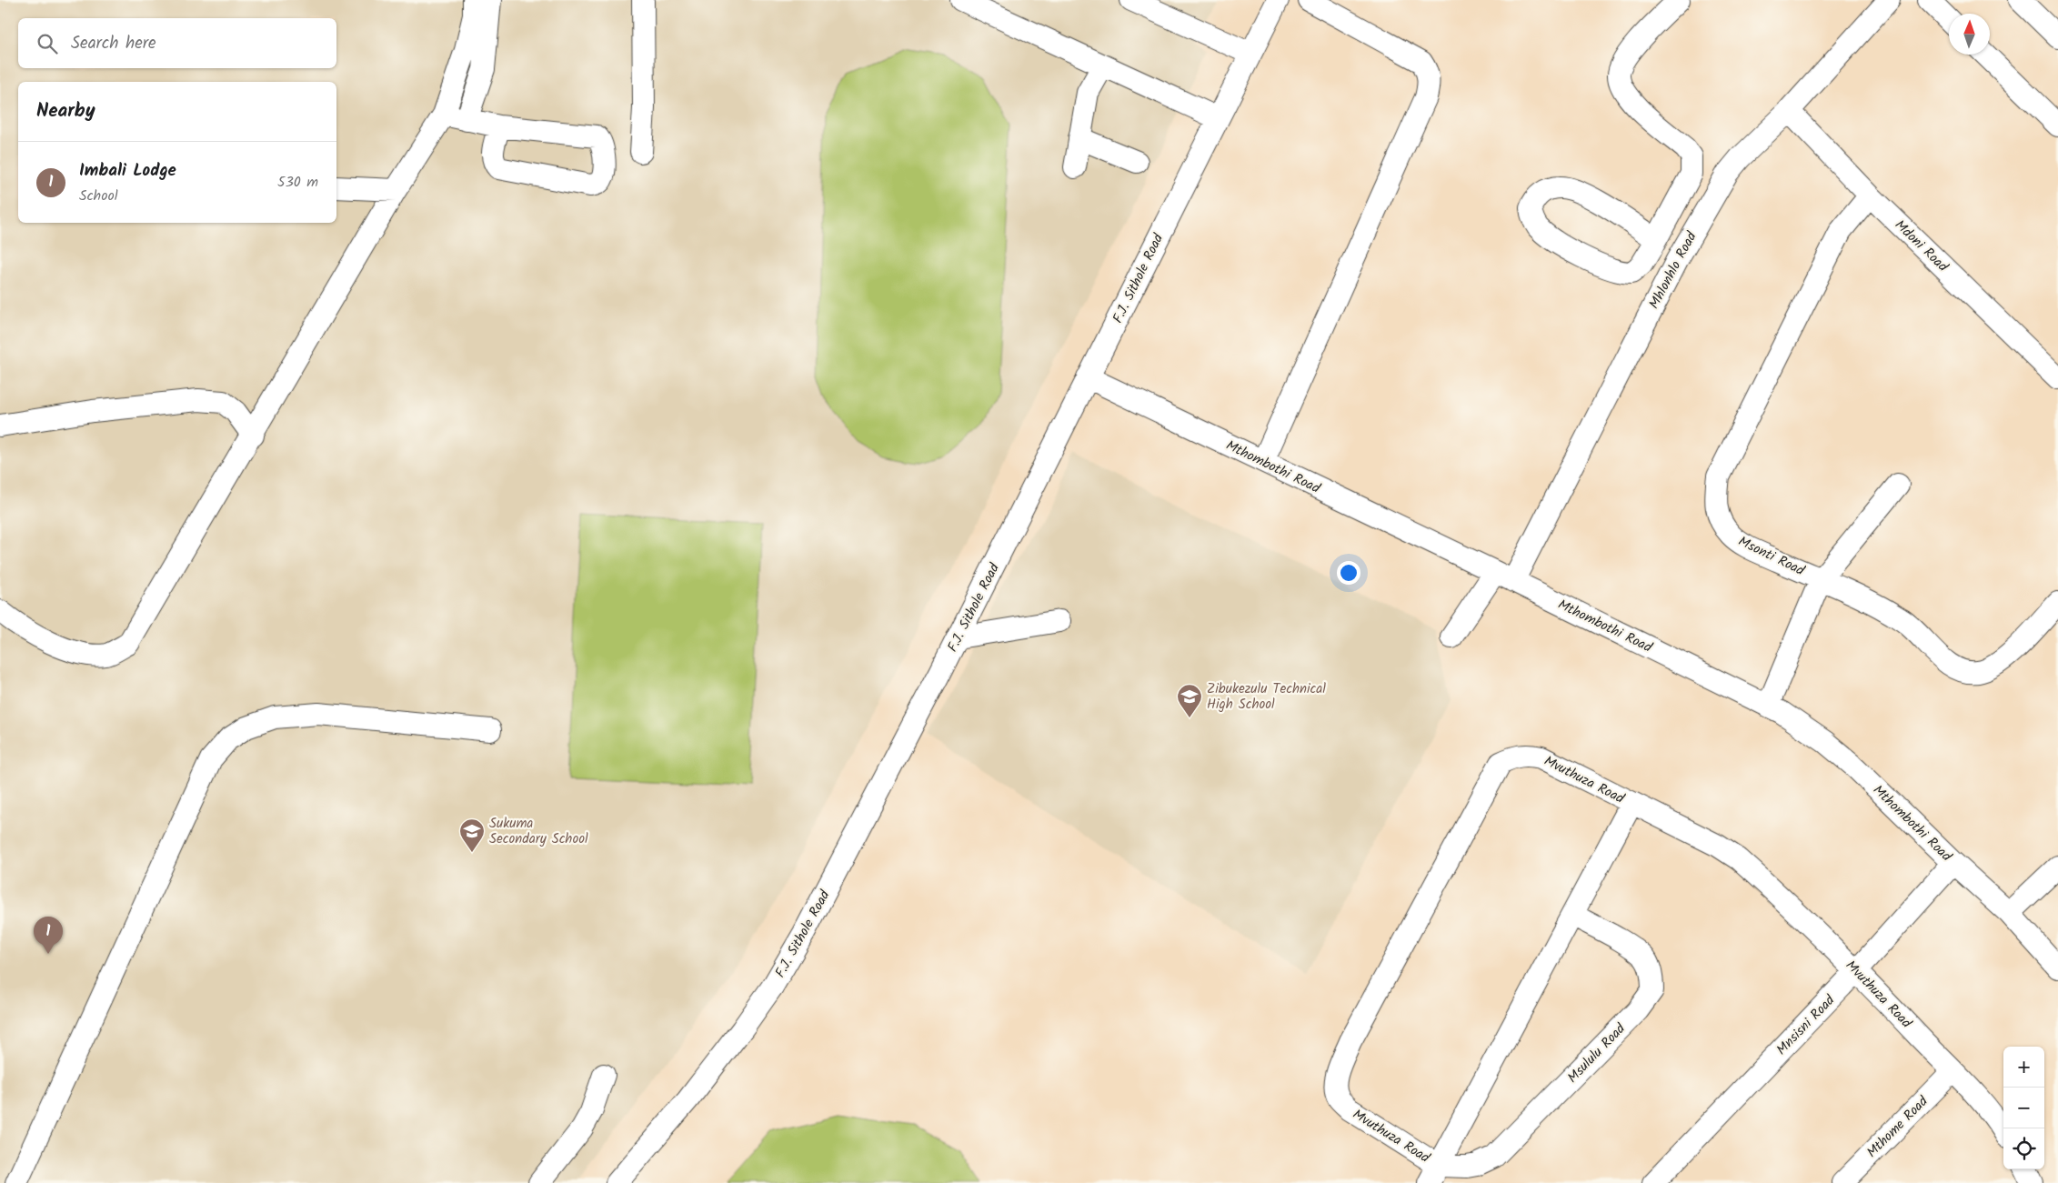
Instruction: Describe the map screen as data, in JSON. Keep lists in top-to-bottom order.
{
  "streets": {
    "street": [
      "Mdoni Road",
      "Mhlonhlo Road",
      "F.J. Sithole Road",
      "Mthombothi Road",
      "Msonti Road",
      "Mvuthuza Road",
      "Mnsisni Road",
      "Msululu Road",
      "Mthome Road"
    ]
  },
  "crossings": [
    ["Mdoni Road", "Mhlonhlo Road"],
    ["Mdoni Road", "Msonti Road"],
    ["Mhlonhlo Road", "Mthombothi Road"],
    ["F.J. Sithole Road", "Mthombothi Road"],
    ["Mthombothi Road", "Mnsisni Road"],
    ["Mvuthuza Road", "Mnsisni Road"],
    ["Mvuthuza Road", "Msululu Road"],
    ["Mvuthuza Road", "Mthome Road"]
  ],
  "places": {
    "school or university": ["Zibukezulu Technical High School", "Sukuma Secondary School"]
  },
  "north": "top",
  "page": {
    "search": "Search here",
    "heading": "Nearby",
    "list": [
      {
        "mark": "1",
        "name": "Imbali Lodge",
        "note": "School",
        "value": "530 m"
      }
    ],
    "pins": "1",
    "map_buttons": ["+", "−"]
  }
}
